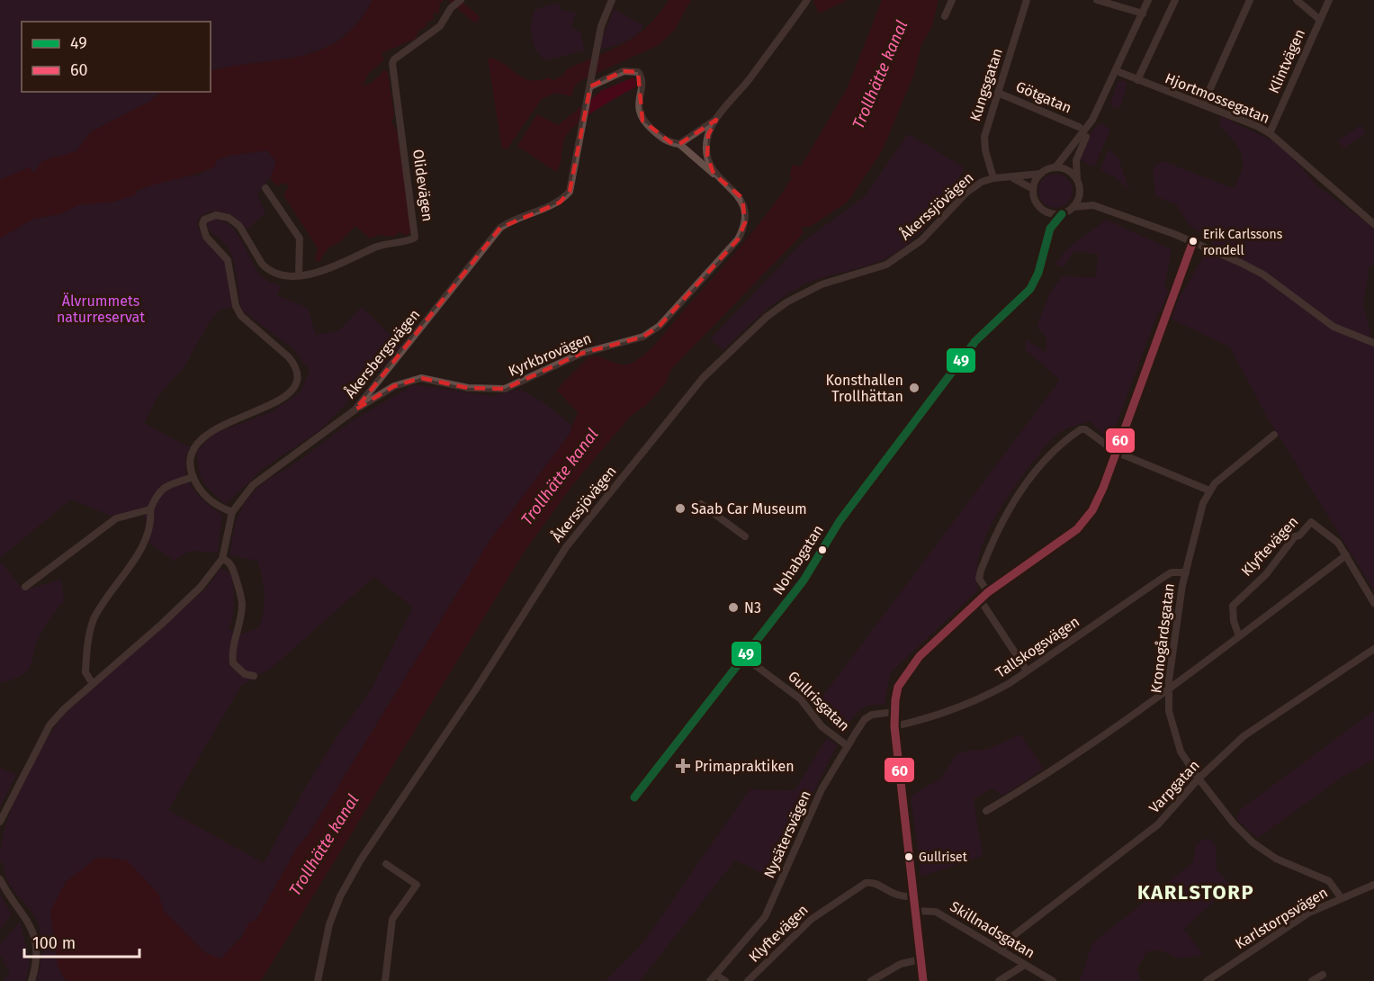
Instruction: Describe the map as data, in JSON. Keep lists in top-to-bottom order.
{
  "streets": {
    "street": [
      "Klintvägen",
      "Kungsgatan",
      "Götgatan",
      "Hjortmossegatan",
      "Olidevägen",
      "Åkerssjövägen",
      "Åkersbergsvägen",
      "Kyrkbrovägen",
      "Klyftevägen",
      "Nohabgatan",
      "Kronogårdsgatan",
      "Tallskogsvägen",
      "Gullrisgatan",
      "Varpgatan",
      "Nysätersvägen",
      "Karlstorpsvägen",
      "Skillnadsgatan"
    ]
  },
  "crossings": [
    ["Klintvägen", "Hjortmossegatan"],
    ["Kungsgatan", "Götgatan"],
    ["Kungsgatan", "Åkerssjövägen"],
    ["Åkerssjövägen", "Nohabgatan"],
    ["Åkersbergsvägen", "Kyrkbrovägen"],
    ["Nohabgatan", "Gullrisgatan"],
    ["Kronogårdsgatan", "Tallskogsvägen"],
    ["Kronogårdsgatan", "Varpgatan"],
    ["Kronogårdsgatan", "Karlstorpsvägen"],
    ["Gullrisgatan", "Nysätersvägen"],
    ["Varpgatan", "Skillnadsgatan"]
  ],
  "districts": ["KARLSTORP"],
  "water": ["Trollhätte kanal"],
  "parks": ["Älvrummets naturreservat"],
  "places": {
    "other": [
      "Erik Carlssons rondell",
      "Konsthallen Trollhättan",
      "Saab Car Museum",
      "N3",
      "Gullriset"
    ],
    "health": ["Primapraktiken"]
  },
  "lines": ["transit line 49", "transit line 60"],
  "legend": ["49", "60"],
  "scale_bar": "100 m"
}
